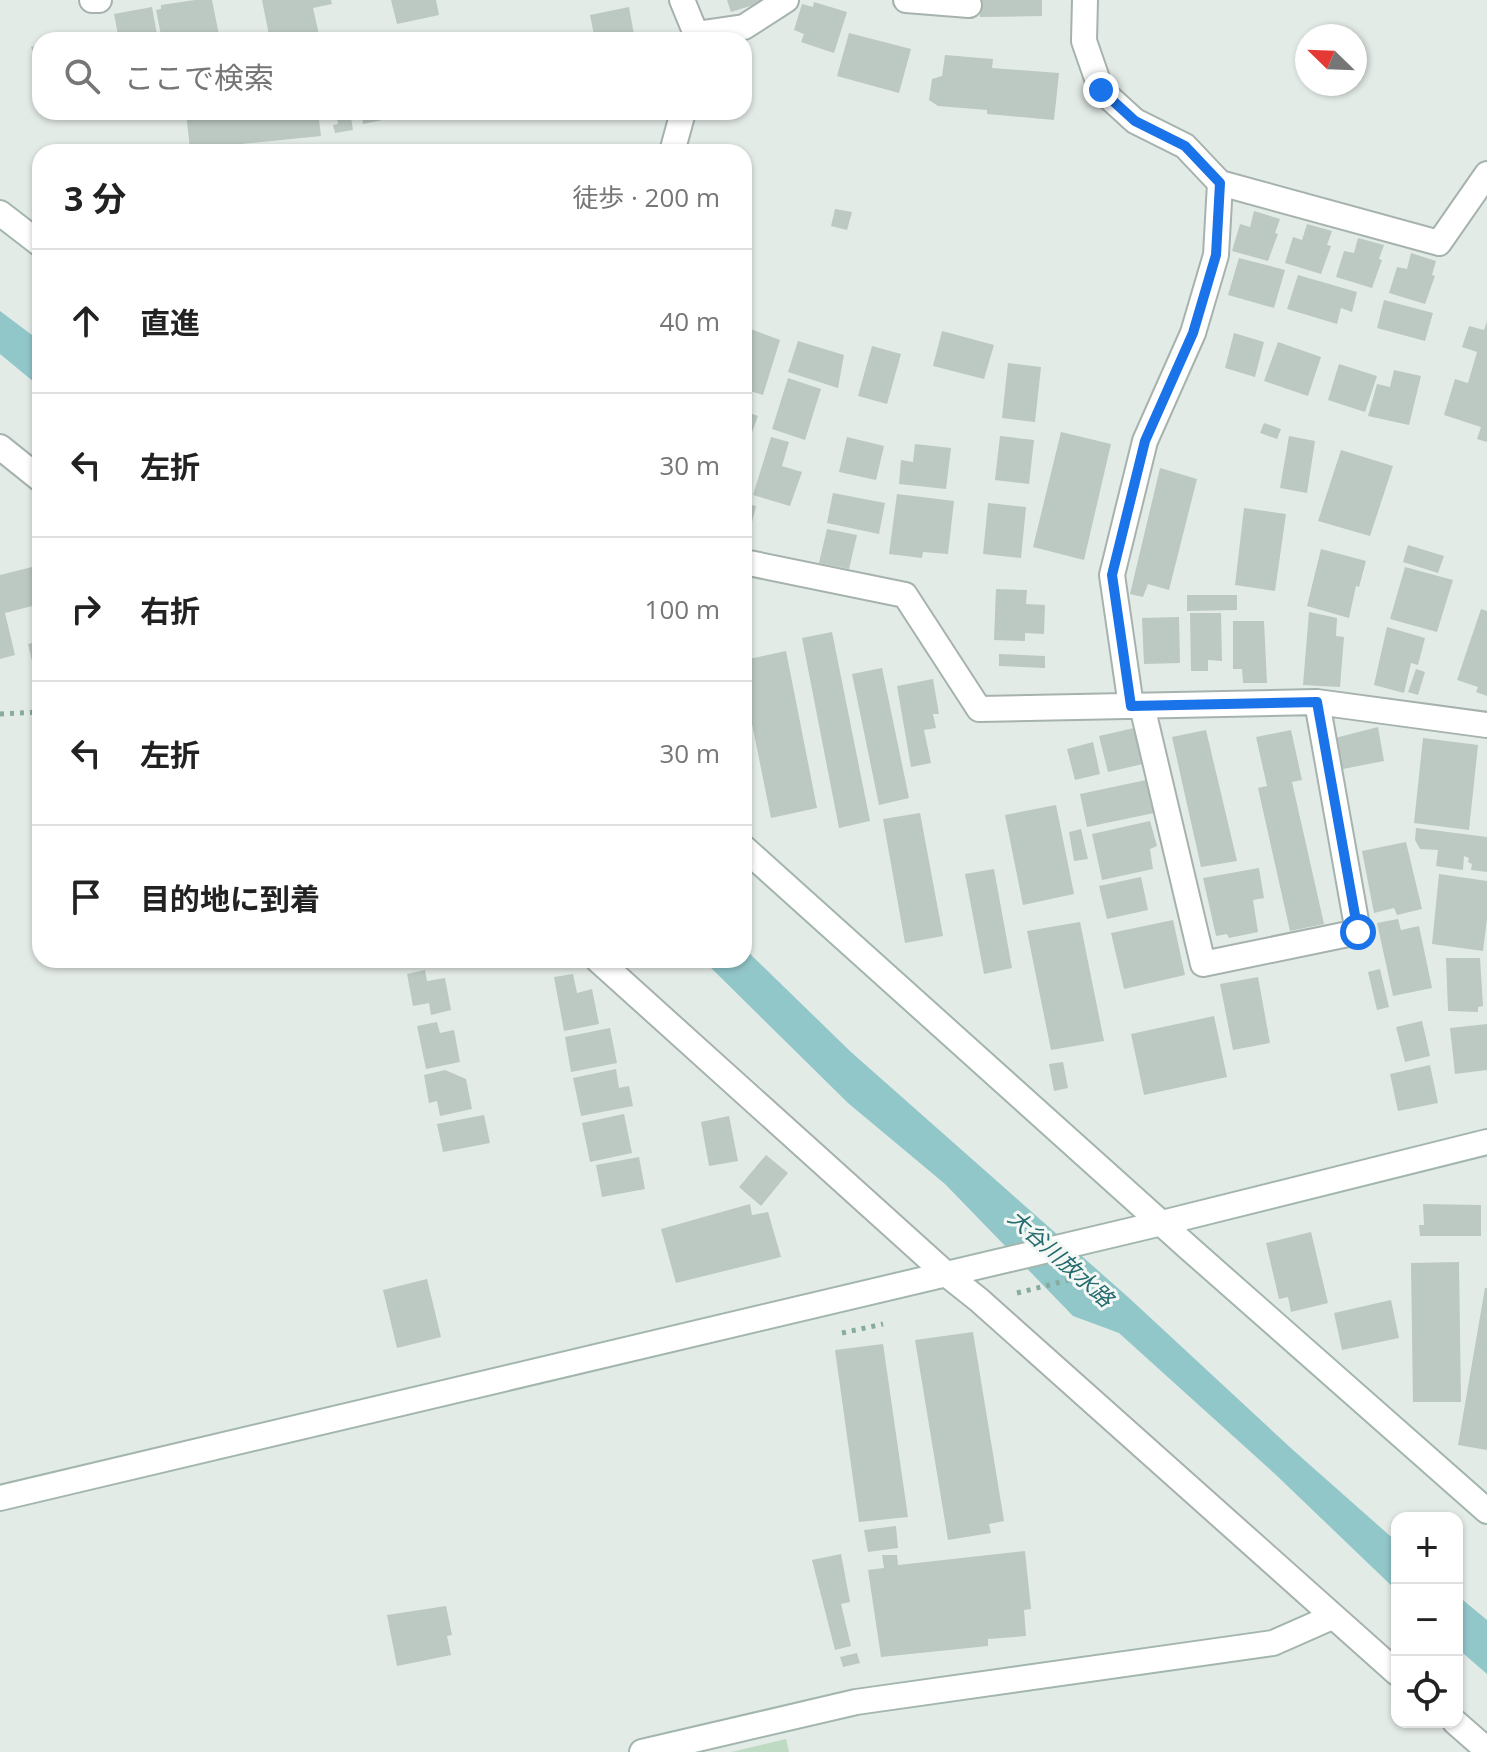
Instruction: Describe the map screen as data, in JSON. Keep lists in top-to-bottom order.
{
  "water": ["大谷川放水路"],
  "north": "top left",
  "page": {
    "search": "ここで検索",
    "heading": ["3 分", "徒歩 · 200 m"],
    "list": [
      ["直進", "40 m"],
      ["左折", "30 m"],
      ["右折", "100 m"],
      ["左折", "30 m"],
      "目的地に到着"
    ],
    "map_buttons": ["+", "−"]
  }
}
